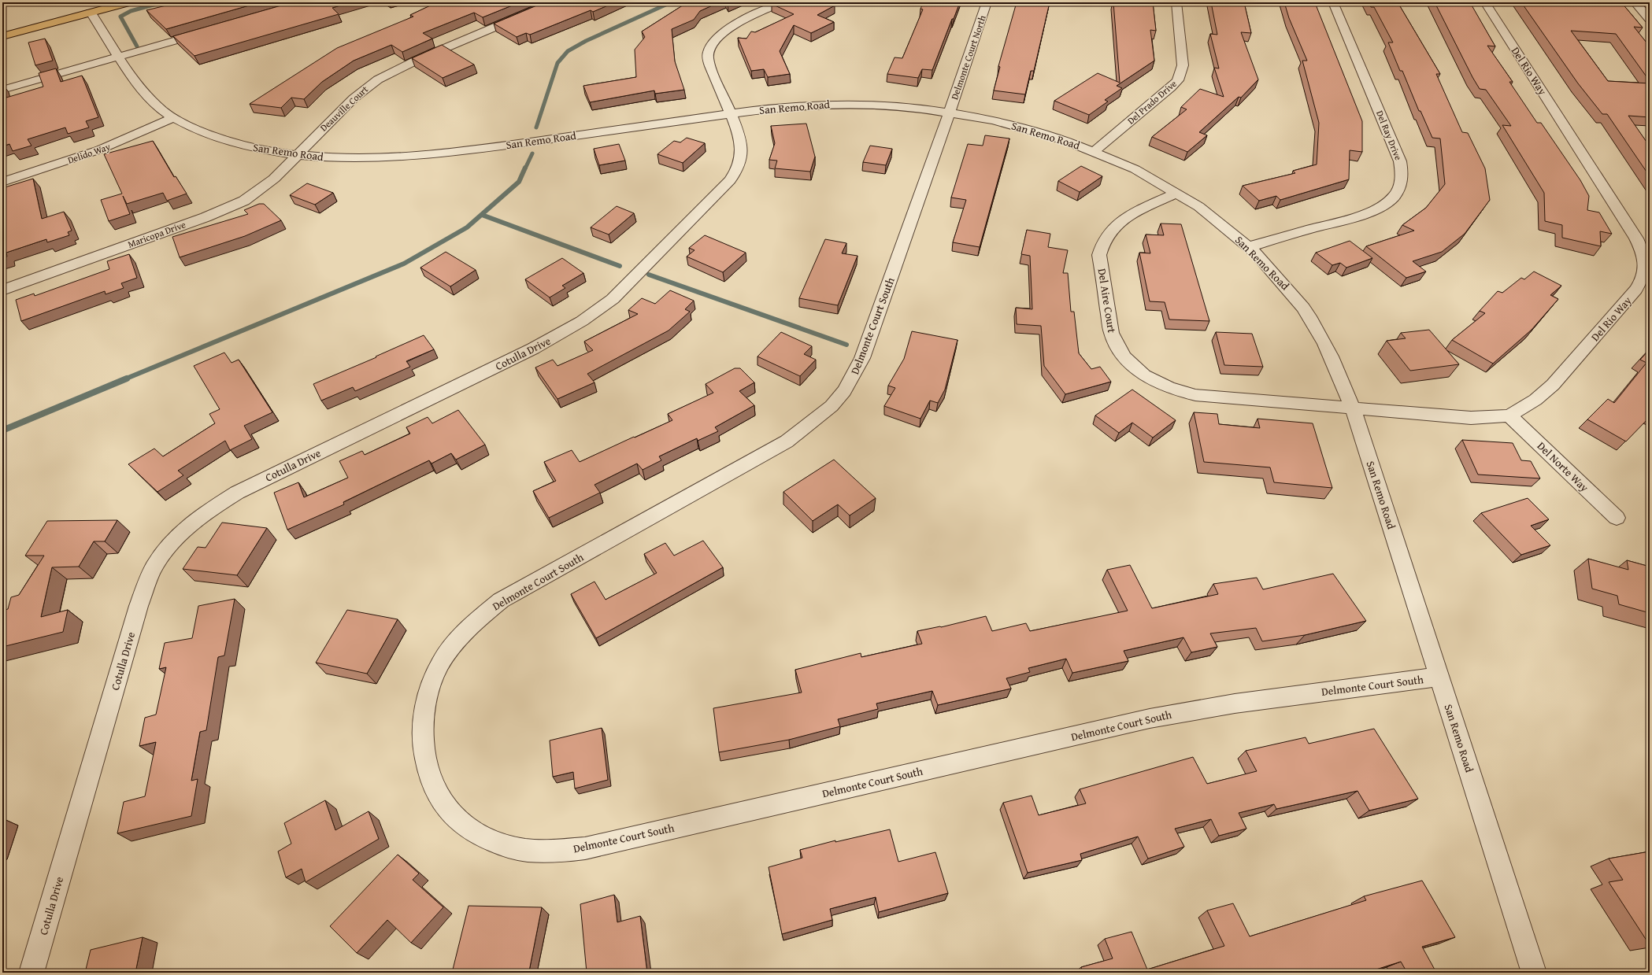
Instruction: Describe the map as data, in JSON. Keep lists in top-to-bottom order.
{
  "streets": {
    "street": [
      "Delmonte Court North",
      "Del Rio Way",
      "Del Prado Drive",
      "San Remo Road",
      "Deauville Court",
      "Del Ray Drive",
      "Delido Way",
      "Maricopa Drive",
      "Del Aire Court",
      "Delmonte Court South",
      "Cotulla Drive",
      "Del Norte Way"
    ]
  },
  "crossings": [
    ["Delmonte Court North", "San Remo Road"],
    ["Delmonte Court North", "Delmonte Court South"],
    ["Del Rio Way", "San Remo Road"],
    ["Del Rio Way", "Del Aire Court"],
    ["Del Rio Way", "Del Norte Way"],
    ["Del Prado Drive", "San Remo Road"],
    ["San Remo Road", "Deauville Court"],
    ["San Remo Road", "Del Ray Drive"],
    ["San Remo Road", "Delido Way"],
    ["San Remo Road", "Maricopa Drive"],
    ["San Remo Road", "Del Aire Court"],
    ["San Remo Road", "Delmonte Court South"],
    ["San Remo Road", "Cotulla Drive"],
    ["Deauville Court", "Maricopa Drive"]
  ]
}
